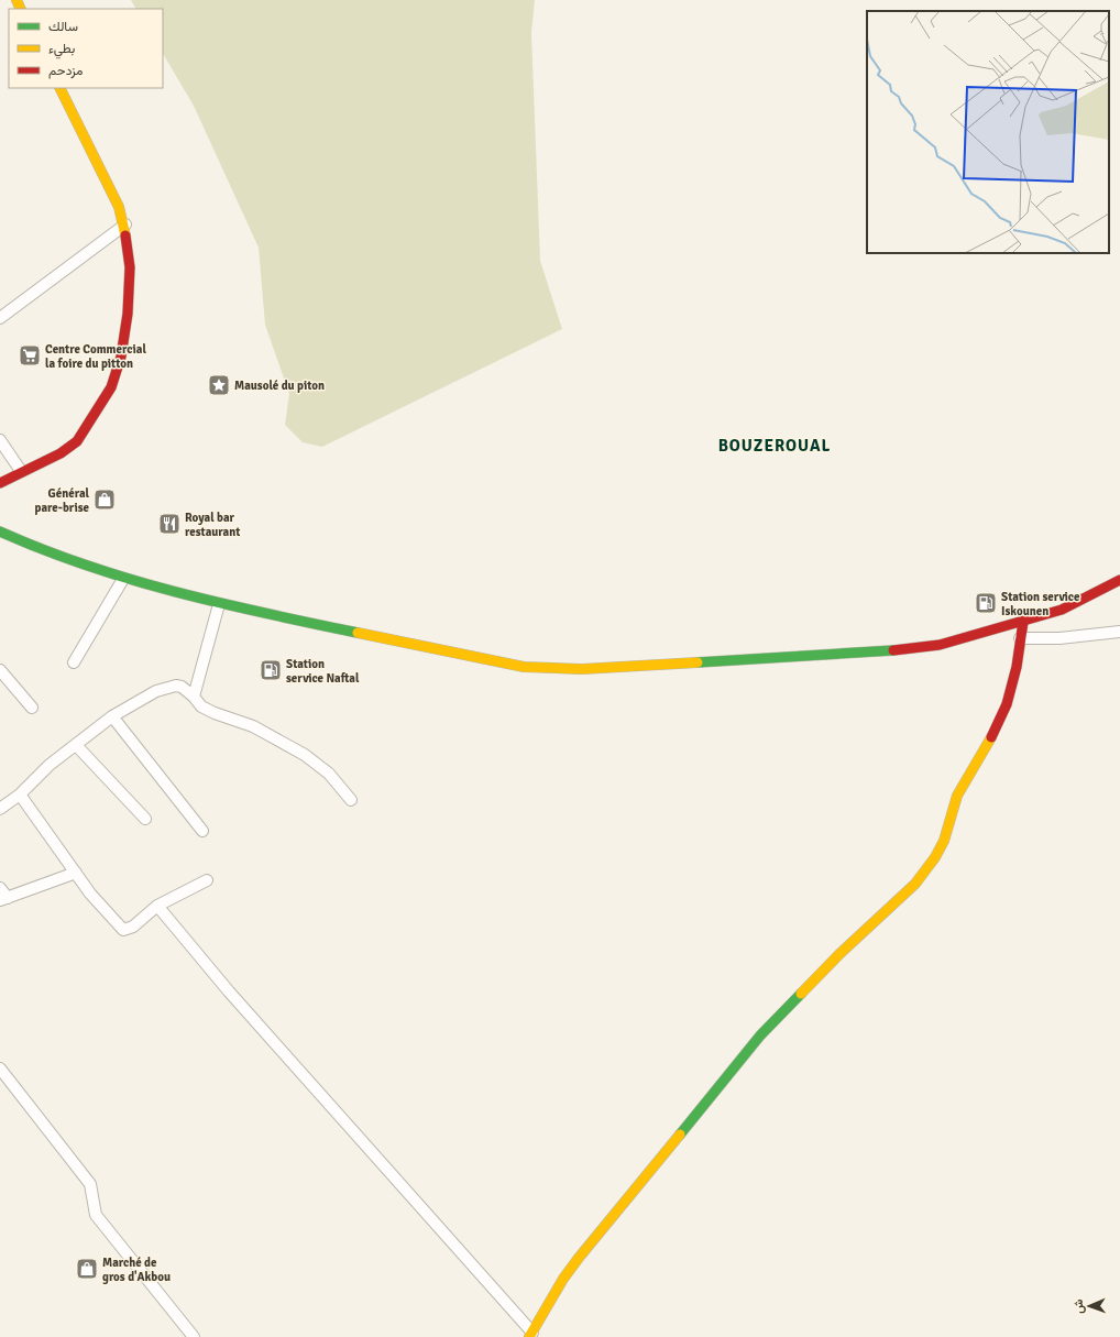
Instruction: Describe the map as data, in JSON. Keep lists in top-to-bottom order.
{
  "districts": ["BOUZEROUAL"],
  "places": {
    "supermarket": ["Centre Commercial la foire du pitton"],
    "place": ["Mausolé du piton"],
    "shop": ["Général pare-brise", "Marché de gros d'Akbou"],
    "restaurant": ["Royal bar restaurant"],
    "fuel station": ["Station service Iskounen", "Station service Naftal"]
  },
  "legend": ["سالك", "بطيء", "مزدحم"],
  "north": "left"
}
